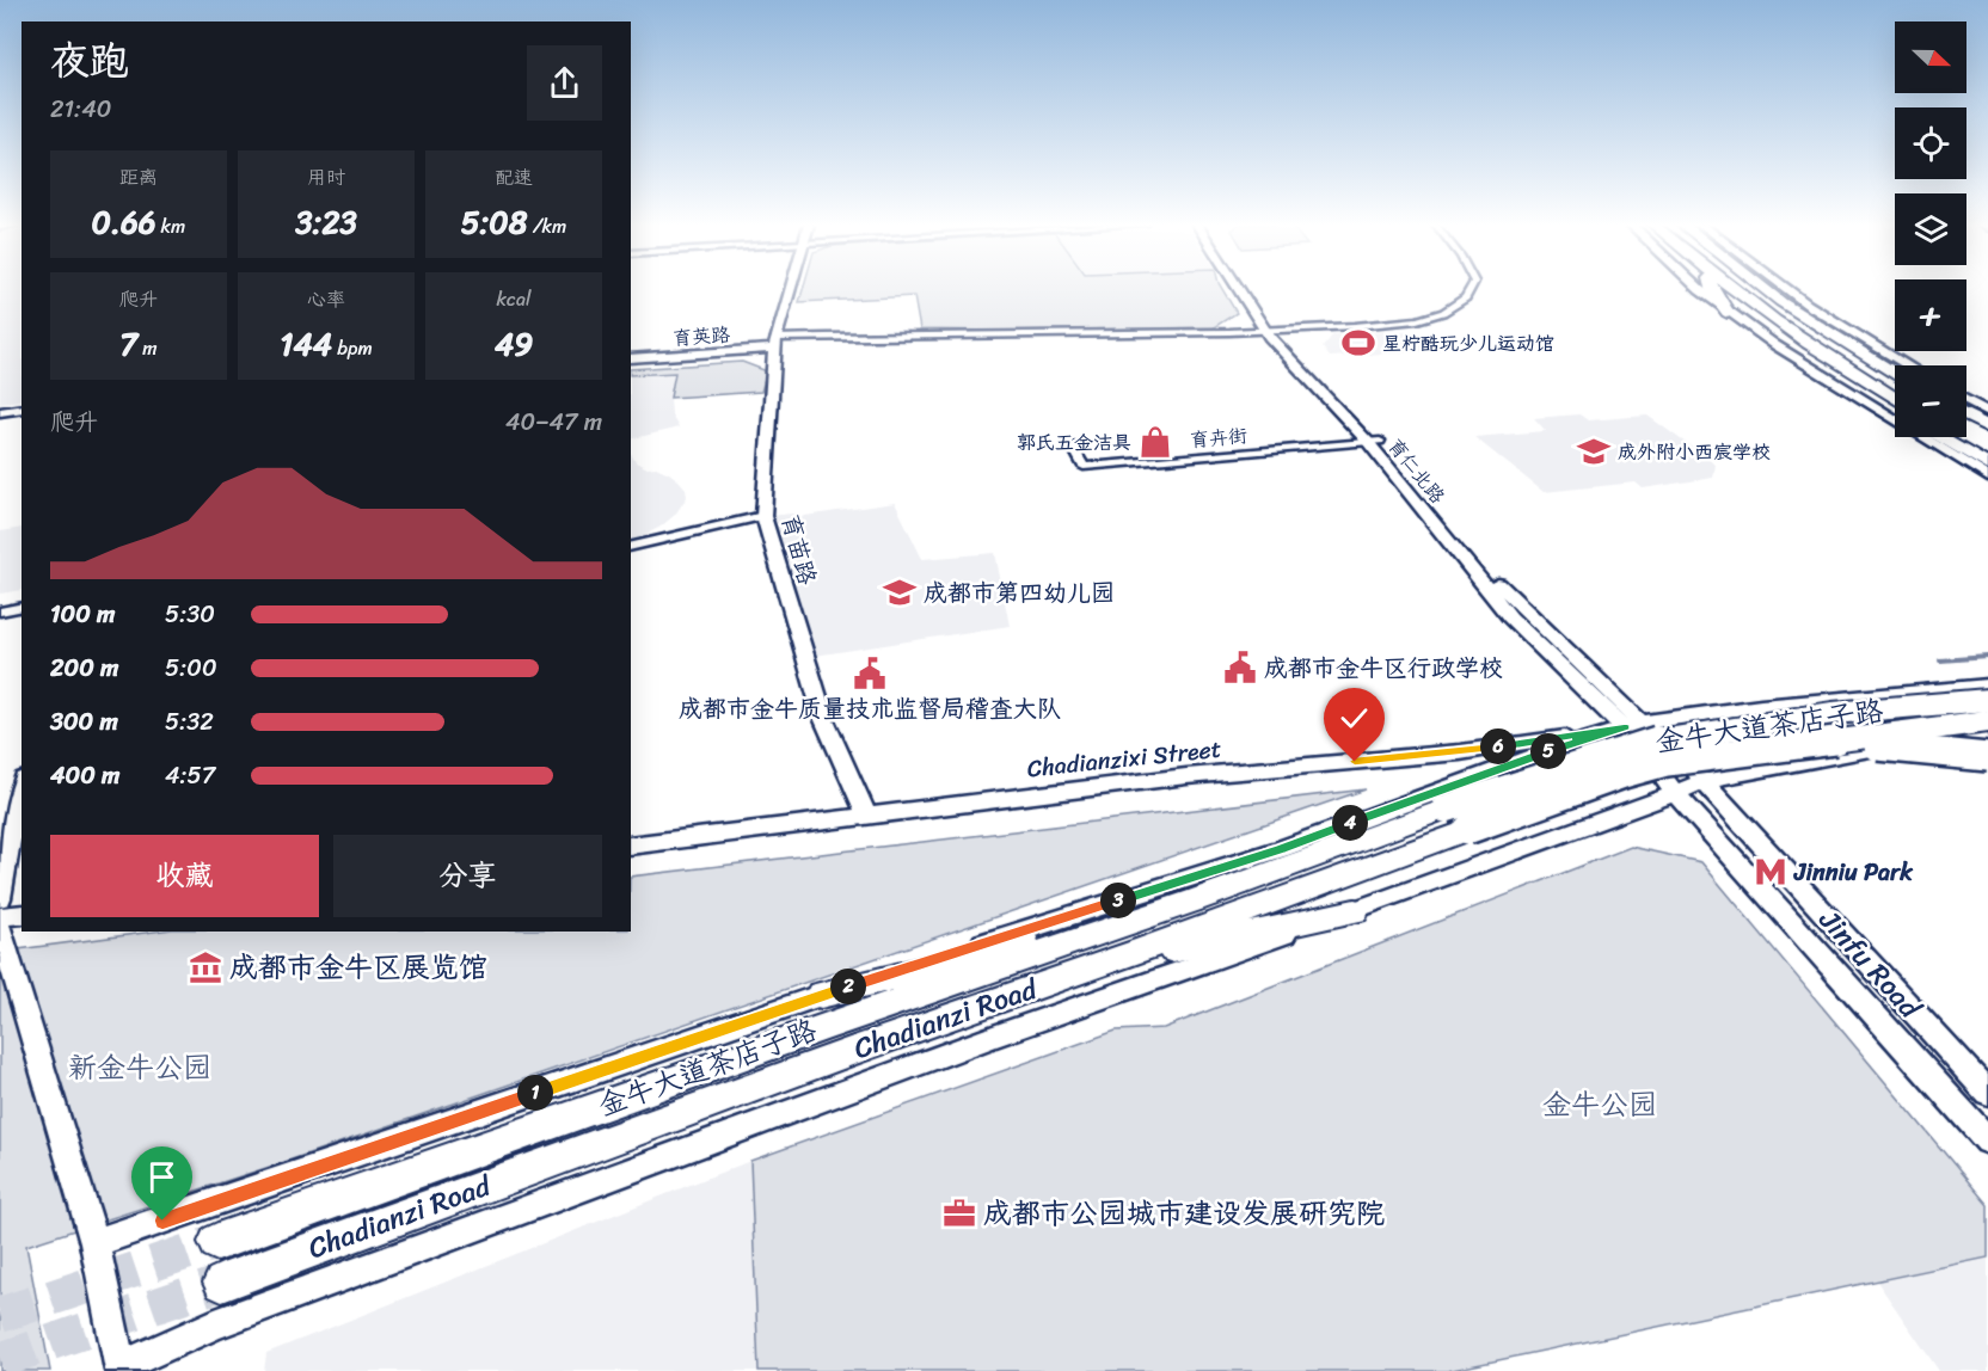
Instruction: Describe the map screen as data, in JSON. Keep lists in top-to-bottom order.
{
  "streets": {
    "highway": ["金牛大道茶店子路", "Chadianzi Road"],
    "main road": [
      "育英路",
      "育仁北路",
      "育苗路",
      "Chadianzixi Street",
      "Jinfu Road"
    ],
    "street": ["育卉街"]
  },
  "crossings": [
    ["育英路", "育仁北路"],
    ["育英路", "育苗路"],
    ["育卉街", "育仁北路"],
    ["育仁北路", "Chadianzixi Street"],
    ["育仁北路", "Jinfu Road"],
    ["育苗路", "Chadianzixi Street"],
    ["金牛大道茶店子路", "Chadianzi Road"],
    ["Chadianzixi Street", "Jinfu Road"]
  ],
  "parks": ["新金牛公园", "金牛公园"],
  "places": {
    "sports": ["星柠酷玩少儿运动馆"],
    "shop": ["郭氏五金洁具"],
    "school or university": ["成外附小西宸学校", "成都市第四幼儿园"],
    "public building": ["成都市金牛区行政学校", "成都市金牛质量技术监督局稽查大队"],
    "metro station": ["Jinniu Park"],
    "museum": ["成都市金牛区展览馆"],
    "office": ["成都市公园城市建设发展研究院"]
  },
  "north": "right",
  "page": {
    "map_buttons": ["+", "−"],
    "heading": ["夜跑", "21:40"],
    "stats": [
      ["距离", "0.66 km"],
      ["用时", "3:23"],
      ["配速", "5:08 /km"],
      ["爬升", "7 m"],
      ["心率", "144 bpm"],
      ["kcal", "49"]
    ],
    "chart": ["爬升", "40–47 m"],
    "list": [
      {
        "name": "100 m",
        "note": "5:30"
      },
      {
        "name": "200 m",
        "note": "5:00"
      },
      {
        "name": "300 m",
        "note": "5:32"
      },
      {
        "name": "400 m",
        "note": "4:57"
      }
    ],
    "pins": [
      "6",
      "5",
      "4",
      "3",
      "2",
      "1"
    ],
    "buttons": ["收藏", "分享"]
  }
}
